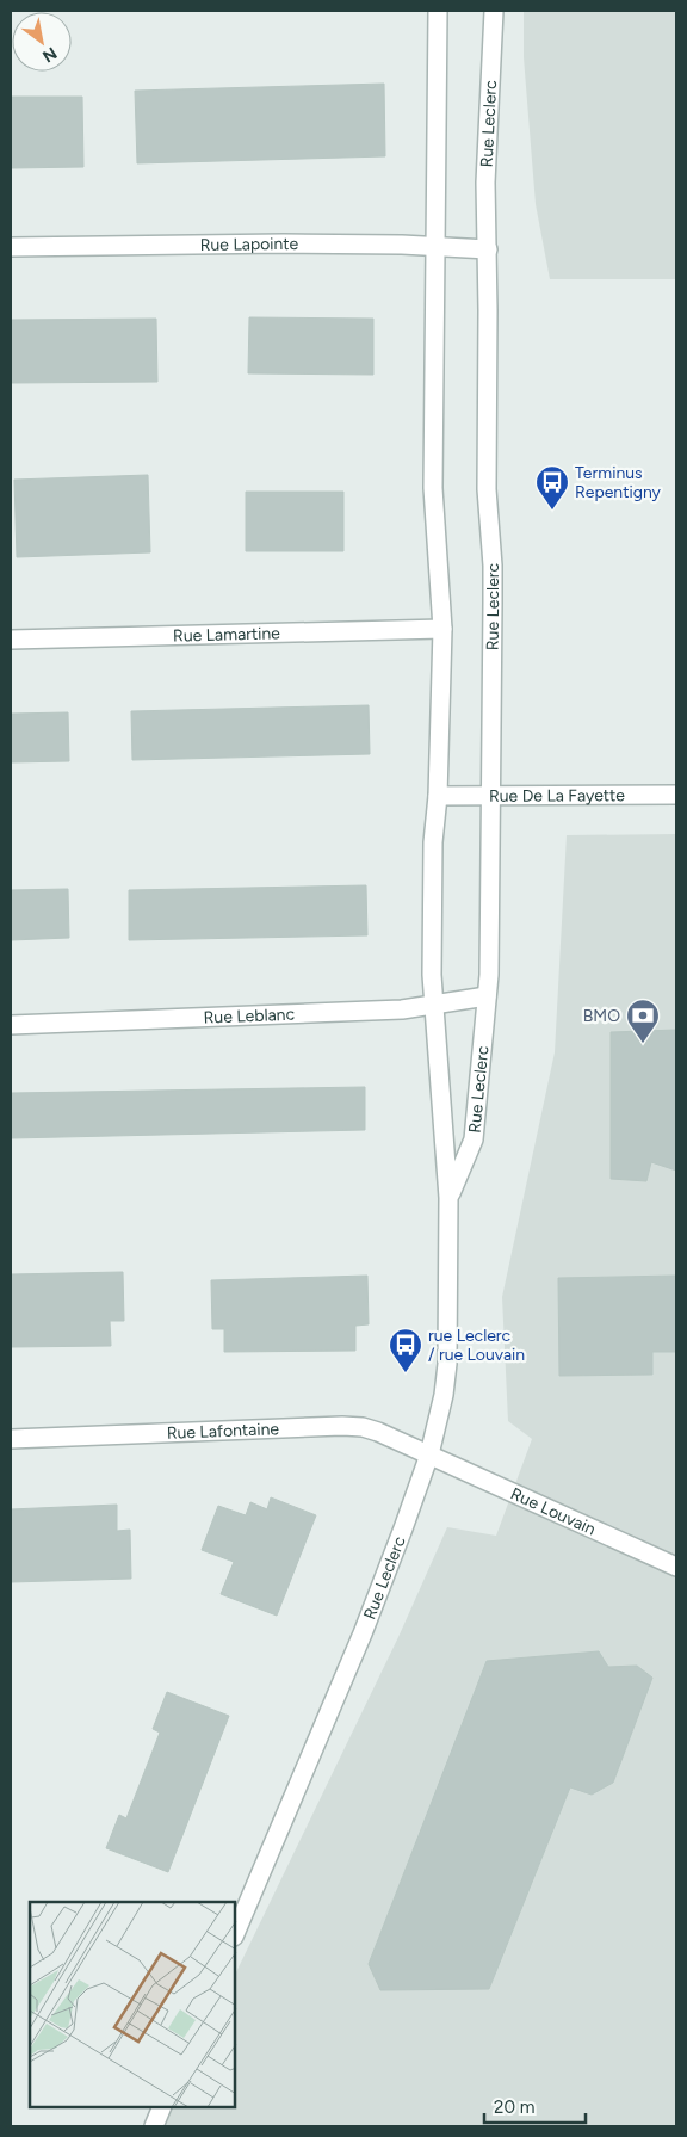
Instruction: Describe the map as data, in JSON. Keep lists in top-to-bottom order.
{
  "streets": {
    "street": [
      "Rue Leclerc",
      "Rue Lapointe",
      "Rue Lamartine",
      "Rue De La Fayette",
      "Rue Leblanc",
      "Rue Lafontaine",
      "Rue Louvain"
    ]
  },
  "crossings": [
    ["Rue Leclerc", "Rue Lapointe"],
    ["Rue Leclerc", "Rue Lamartine"],
    ["Rue Leclerc", "Rue De La Fayette"],
    ["Rue Leclerc", "Rue Leblanc"],
    ["Rue Leclerc", "Rue Lafontaine"],
    ["Rue Leclerc", "Rue Louvain"],
    ["Rue Lafontaine", "Rue Louvain"]
  ],
  "places": {
    "bus stop": ["Terminus Repentigny", "rue Leclerc / rue Louvain"],
    "bank": ["BMO"]
  },
  "scale_bar": "20 m",
  "north": "bottom right"
}
